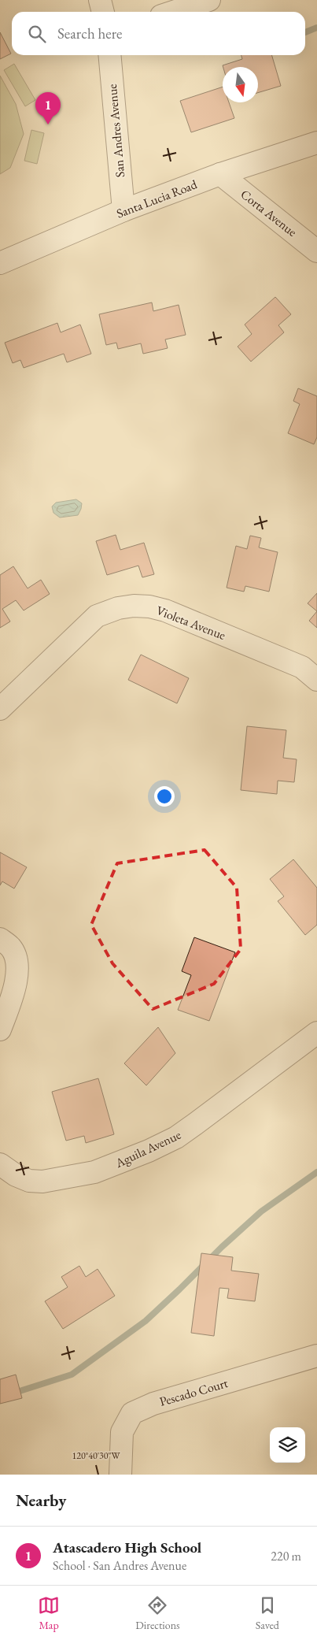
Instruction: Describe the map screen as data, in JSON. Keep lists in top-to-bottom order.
{
  "streets": {
    "street": [
      "San Andres Avenue",
      "Santa Lucia Road",
      "Corta Avenue",
      "Violeta Avenue",
      "Aguila Avenue",
      "Pescado Court"
    ]
  },
  "crossings": [
    ["San Andres Avenue", "Santa Lucia Road"],
    ["Santa Lucia Road", "Corta Avenue"]
  ],
  "north": "bottom",
  "page": {
    "search": "Search here",
    "pins": "1",
    "heading": "Nearby",
    "list": [
      {
        "mark": "1",
        "name": "Atascadero High School",
        "note": "School · San Andres Avenue",
        "value": "220 m"
      }
    ],
    "nav": ["Map", "Directions", "Saved"]
  },
  "coordinates": ["120°40'30\"W"]
}
